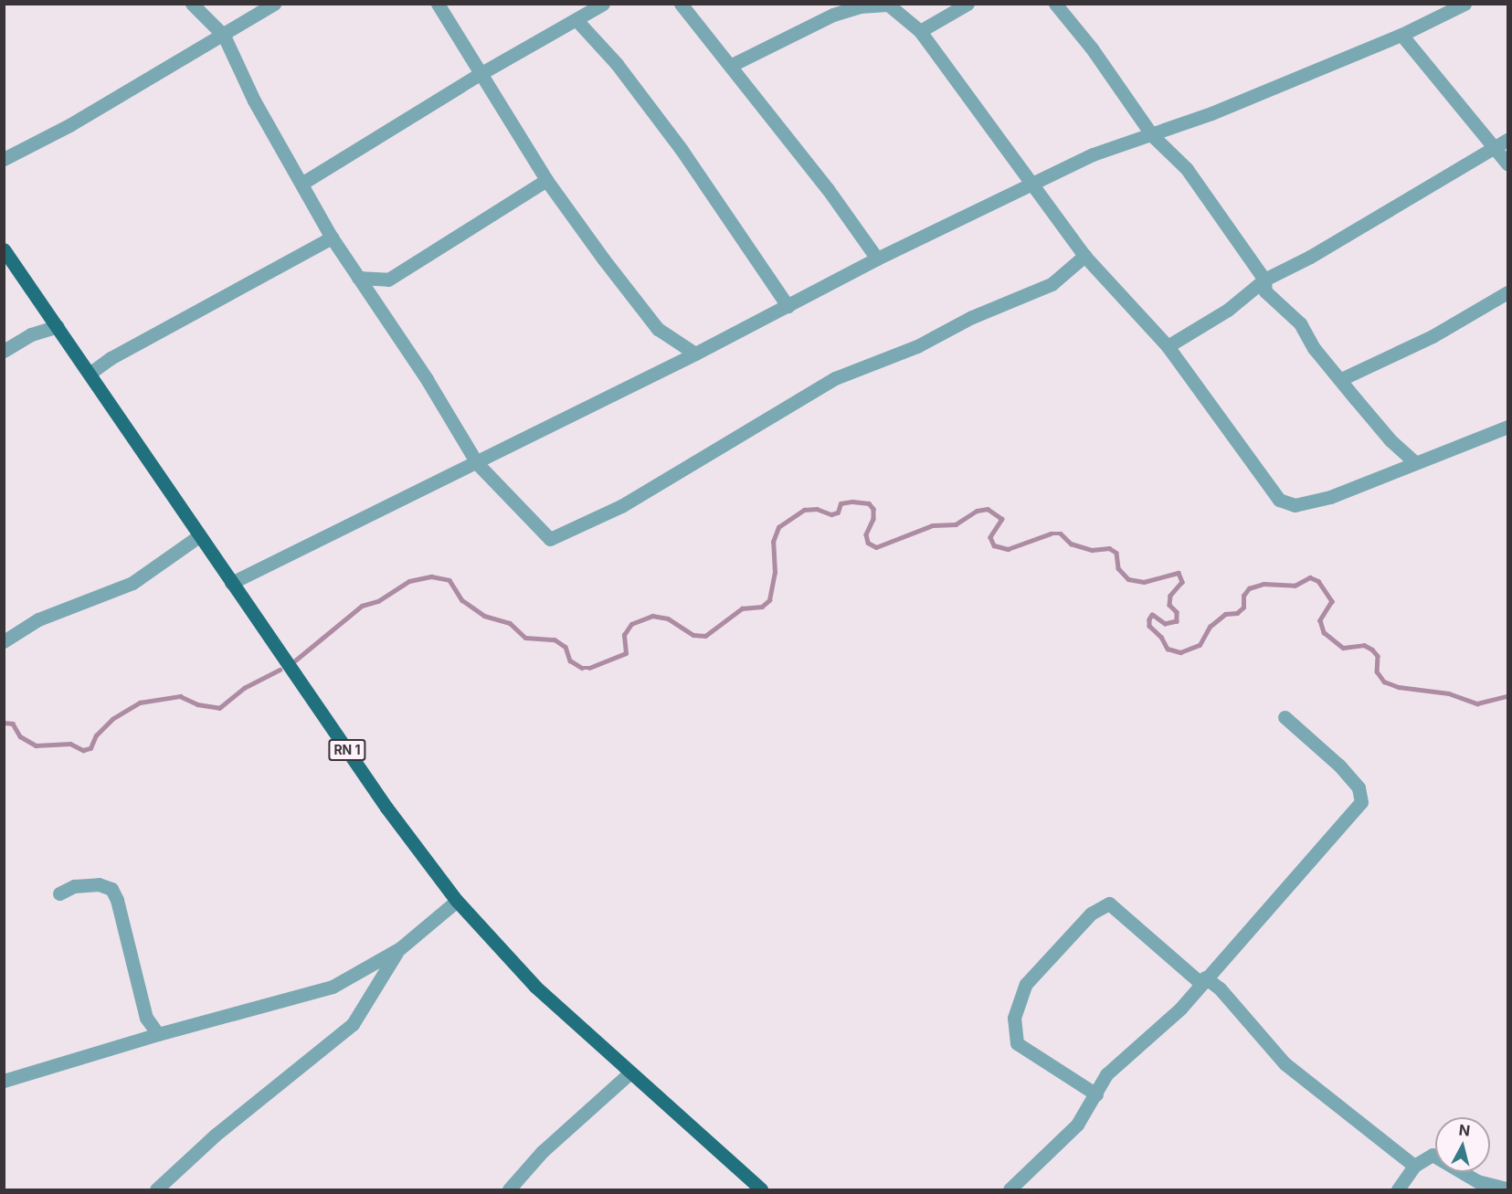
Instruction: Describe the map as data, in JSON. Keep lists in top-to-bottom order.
{
  "streets": {
    "main road": ["RN 1"]
  },
  "north": "top"
}
